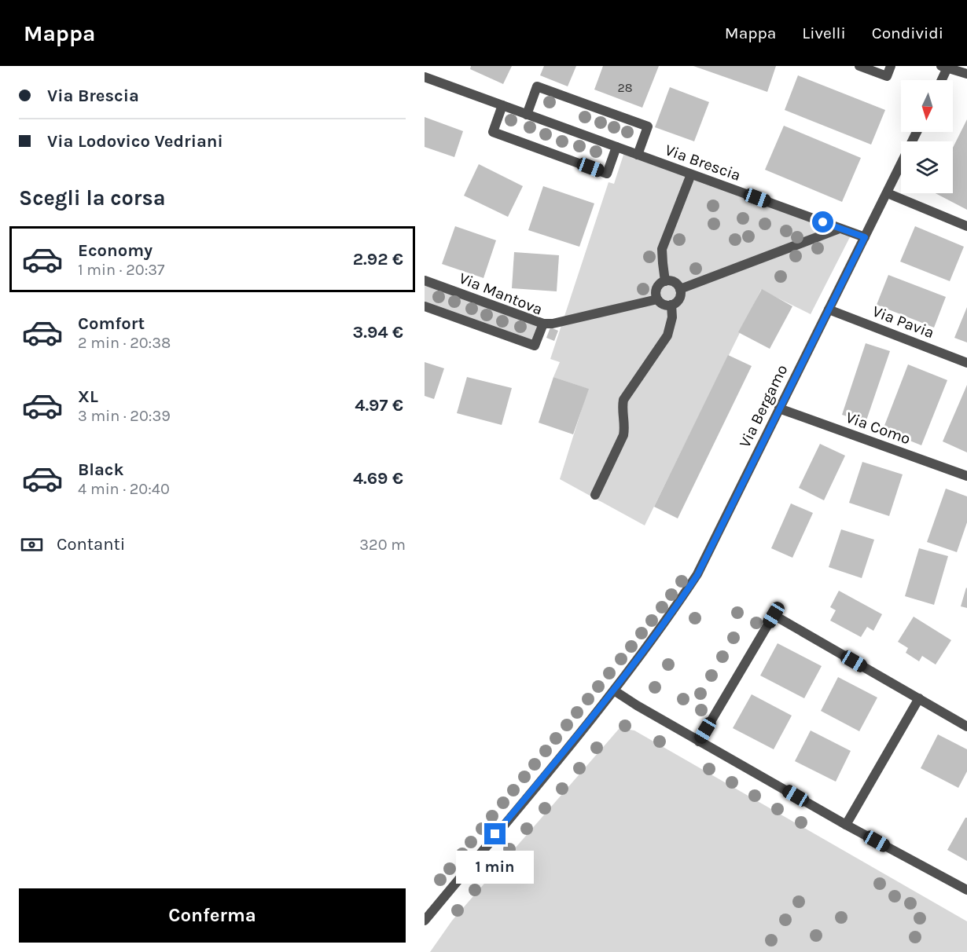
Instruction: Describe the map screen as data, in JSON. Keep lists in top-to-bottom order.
{
  "streets": {
    "street": [
      "Via Brescia",
      "Via Mantova",
      "Via Pavia",
      "Via Bergamo",
      "Via Como"
    ]
  },
  "crossings": [
    ["Via Brescia", "Via Bergamo"],
    ["Via Pavia", "Via Bergamo"],
    ["Via Bergamo", "Via Como"]
  ],
  "house_numbers": ["28"],
  "north": "bottom",
  "page": {
    "header": "Mappa",
    "nav": ["Mappa", "Livelli", "Condividi"],
    "banner": ["Via Brescia", "Via Lodovico Vedriani"],
    "heading": "Scegli la corsa",
    "list": [
      {
        "name": "Economy",
        "note": "1 min · 20:37",
        "value": "2.92 €"
      },
      {
        "name": "Comfort",
        "note": "2 min · 20:38",
        "value": "3.94 €"
      },
      {
        "name": "XL",
        "note": "3 min · 20:39",
        "value": "4.97 €"
      },
      {
        "name": "Black",
        "note": "4 min · 20:40",
        "value": "4.69 €"
      }
    ],
    "pay": ["Contanti", "320 m"],
    "bubble": "1 min",
    "buttons": "Conferma"
  }
}
